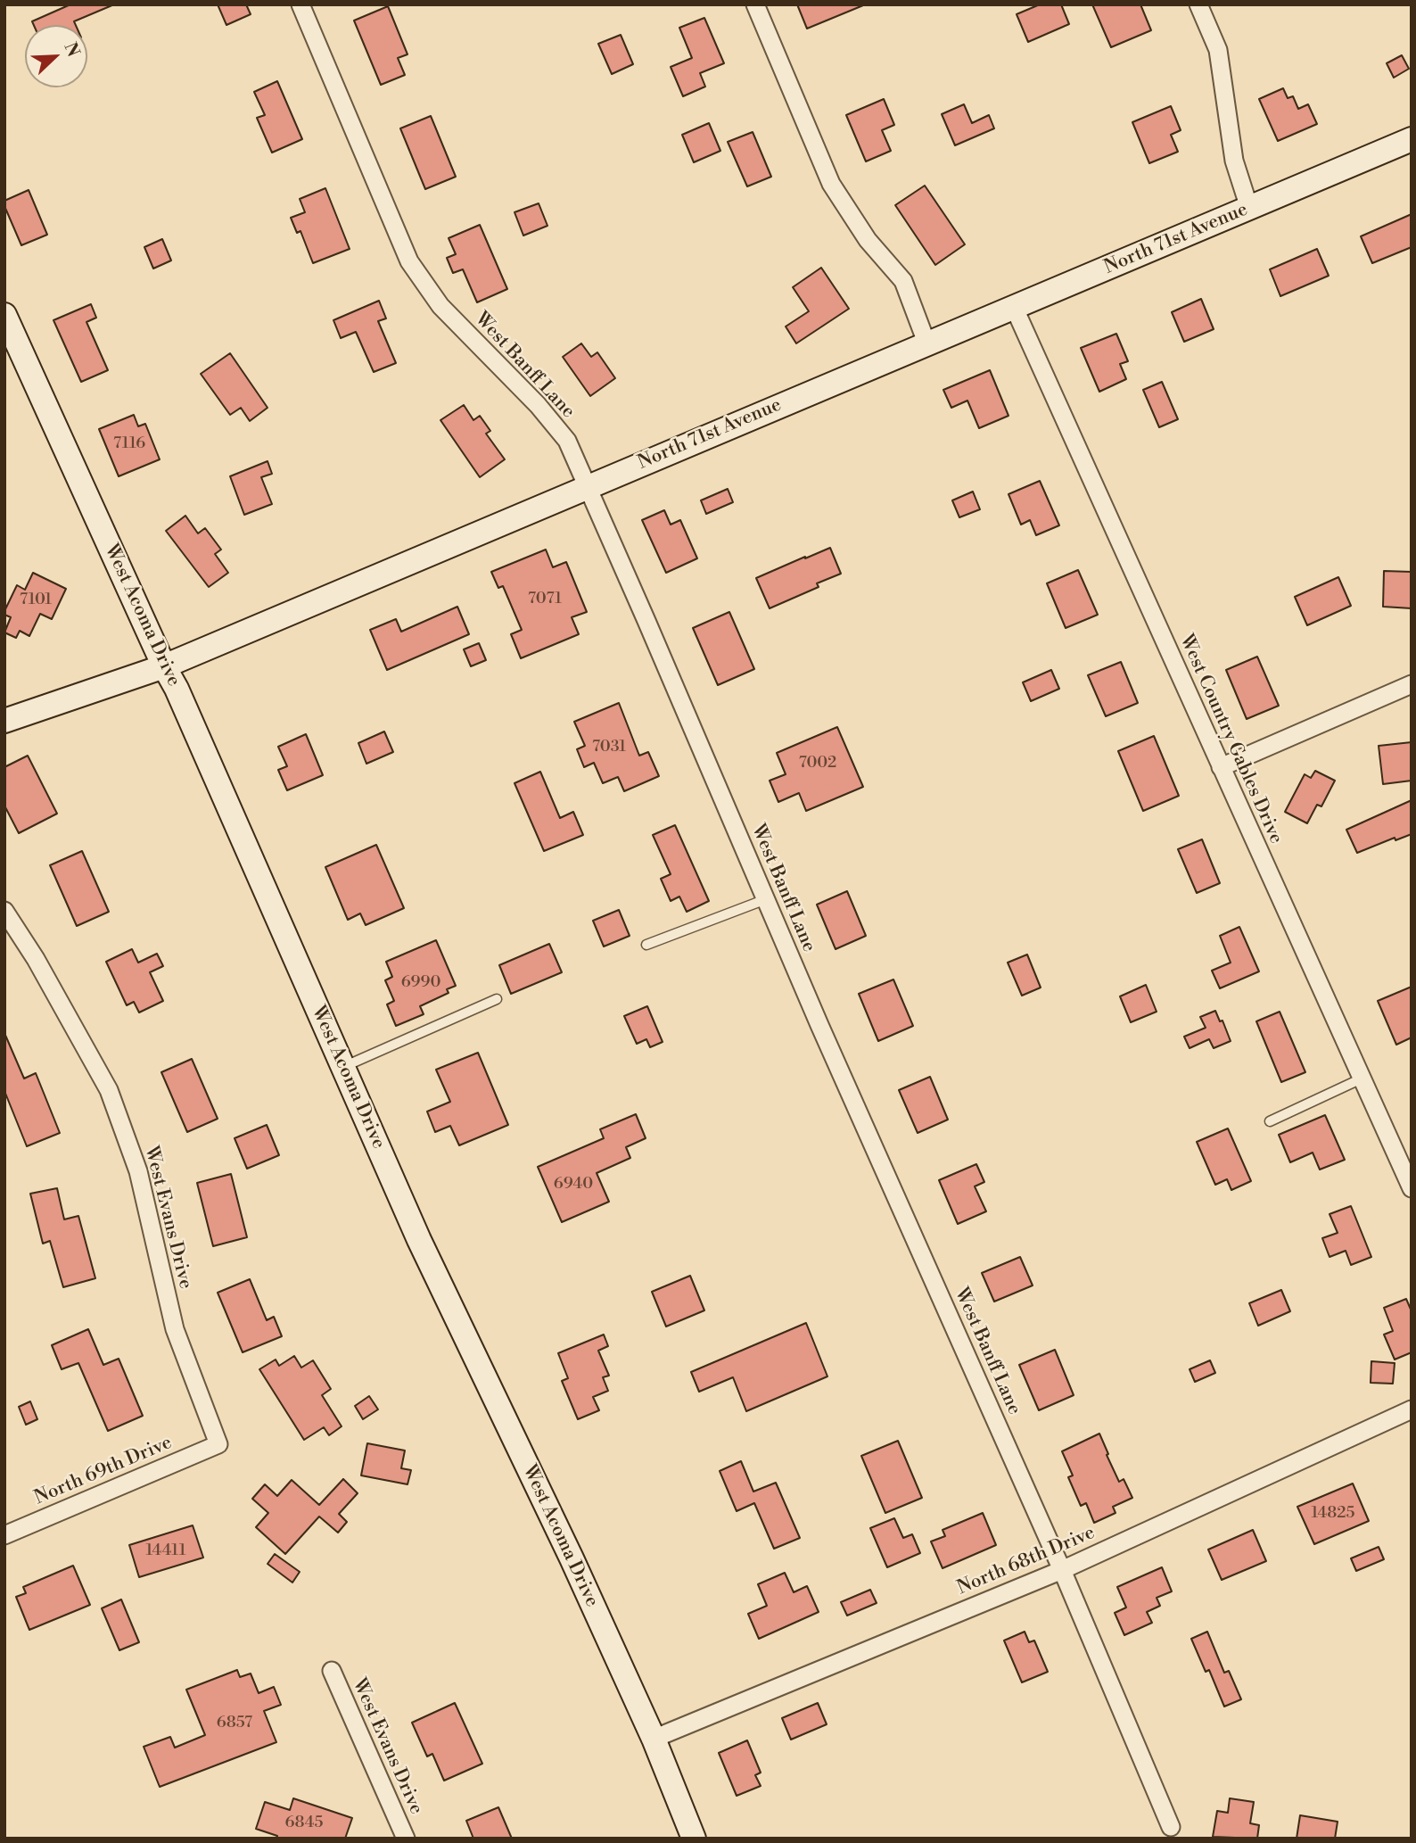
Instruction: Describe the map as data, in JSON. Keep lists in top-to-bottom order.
{
  "streets": {
    "street": [
      "North 71st Avenue",
      "West Banff Lane",
      "West Acoma Drive",
      "West Country Gables Drive",
      "West Evans Drive",
      "North 69th Drive",
      "North 68th Drive"
    ]
  },
  "crossings": [
    ["North 71st Avenue", "West Banff Lane"],
    ["North 71st Avenue", "West Acoma Drive"],
    ["North 71st Avenue", "West Country Gables Drive"],
    ["West Banff Lane", "North 68th Drive"],
    ["West Acoma Drive", "North 68th Drive"],
    ["West Evans Drive", "North 69th Drive"]
  ],
  "house_numbers": [
    "7116",
    "7071",
    "7101",
    "7031",
    "7002",
    "6990",
    "6940",
    "14825",
    "14411",
    "6857",
    "6845"
  ],
  "north": "top right"
}
